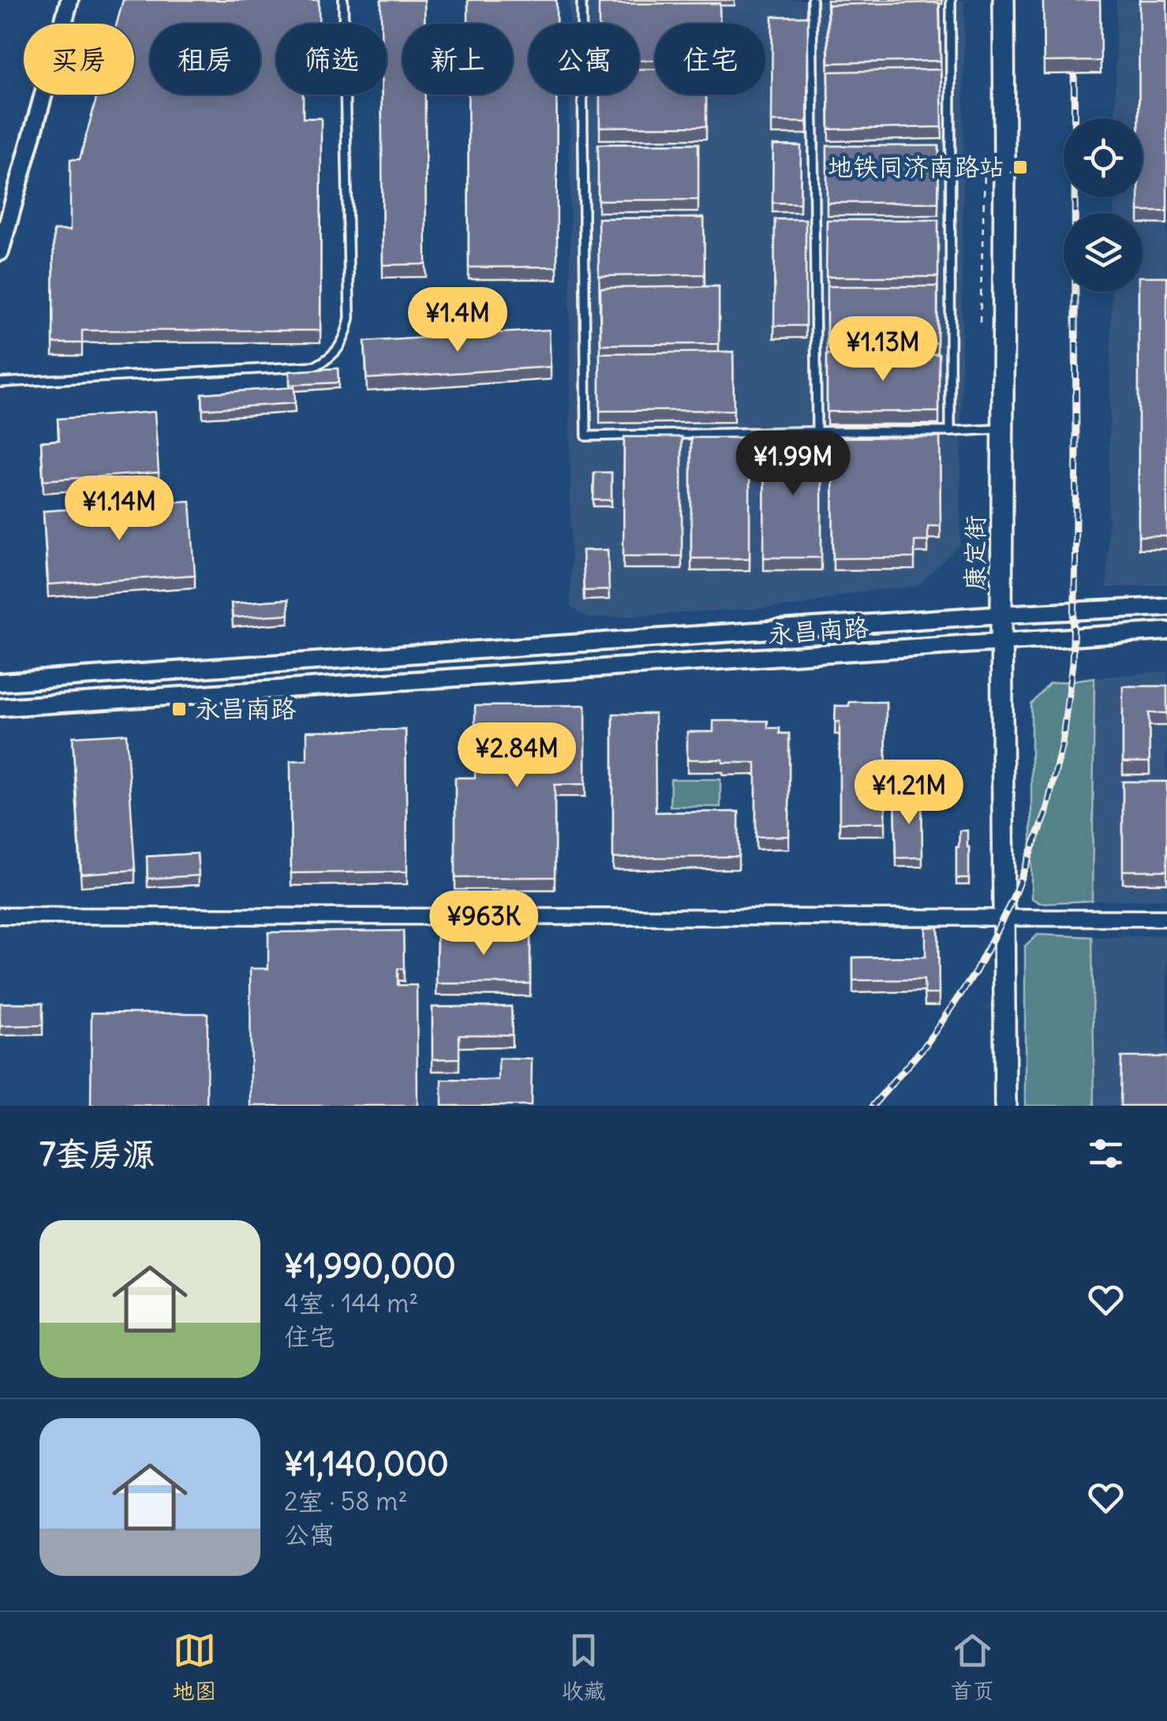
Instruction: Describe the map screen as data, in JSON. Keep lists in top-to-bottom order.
{
  "streets": {
    "main road": ["康定街"],
    "street": ["永昌南路"]
  },
  "crossings": [
    ["康定街", "永昌南路"]
  ],
  "places": {
    "transit": ["地铁同济南路站", "永昌南路"]
  },
  "page": {
    "chip": [
      "买房",
      "租房",
      "筛选",
      "新上",
      "公寓",
      "住宅"
    ],
    "price": [
      "¥1.4M",
      "¥1.13M",
      "¥1.99M",
      "¥1.14M",
      "¥2.84M",
      "¥1.21M",
      "¥963K"
    ],
    "heading": "7套房源",
    "list": [
      {
        "name": "¥1,990,000",
        "note": "4室 · 144 m² · 住宅"
      },
      {
        "name": "¥1,140,000",
        "note": "2室 · 58 m² · 公寓"
      }
    ],
    "tabs": ["地图", "收藏", "首页"]
  }
}
